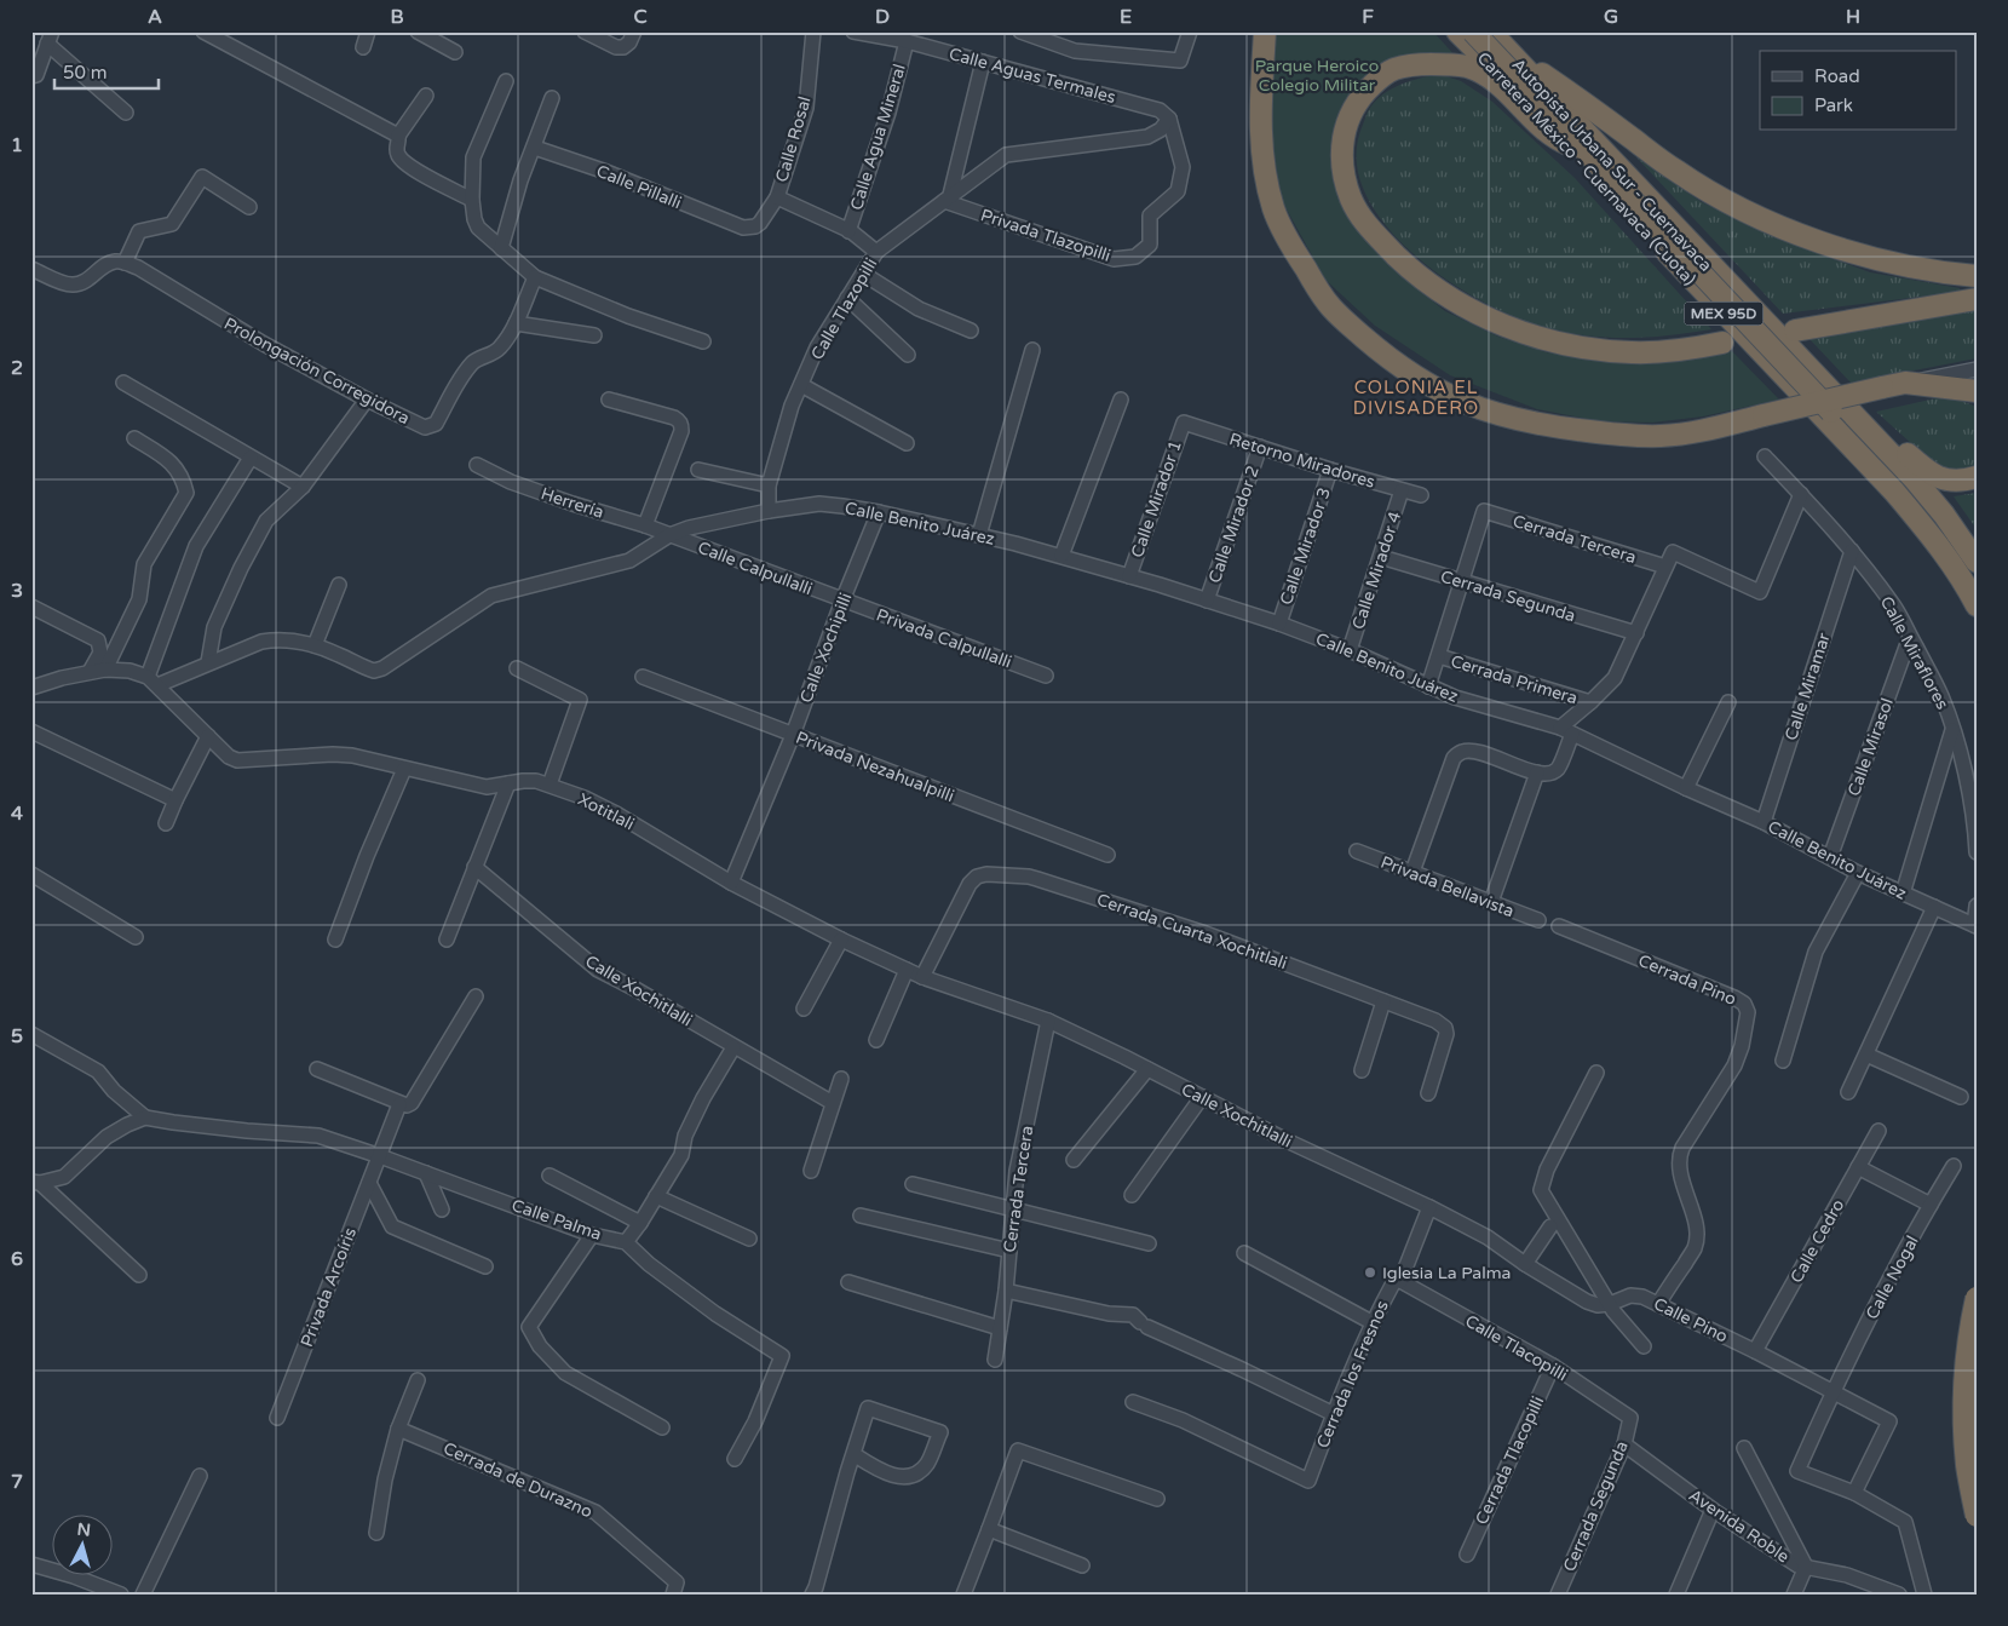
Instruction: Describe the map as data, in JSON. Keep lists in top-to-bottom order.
{
  "streets": {
    "highway": ["Autopista Urbana Sur - Cuernavaca", "Carretera México - Cuernavaca (Cuota)", "MEX 95D"],
    "street": [
      "Calle Aguas Termales",
      "Calle Agua Mineral",
      "Calle Rosal",
      "Calle Pillalli",
      "Privada Tlazopilli",
      "Calle Tlazopilli",
      "Prolongación Corregidora",
      "Retorno Miradores",
      "Calle Mirador 1",
      "Herrería",
      "Calle Benito Juárez",
      "Calle Mirador 2",
      "Cerrada Tercera",
      "Calle Mirador 3",
      "Calle Calpullalli",
      "Calle Mirador 4",
      "Cerrada Segunda",
      "Privada Calpullalli",
      "Calle Xochipilli",
      "Calle Miraflores",
      "Cerrada Primera",
      "Calle Miramar",
      "Calle Mirasol",
      "Privada Nezahualpilli",
      "Xotitlali",
      "Privada Bellavista",
      "Cerrada Cuarta Xochitlali",
      "Cerrada Pino",
      "Calle Xochitlalli",
      "Calle Palma",
      "Calle Cedro",
      "Calle Nogal",
      "Privada Arcoíris",
      "Calle Pino",
      "Calle Tlacopilli",
      "Cerrada los Fresnos",
      "Cerrada Tlacopilli",
      "Cerrada de Durazno",
      "Avenida Roble"
    ]
  },
  "crossings": [
    ["Calle Aguas Termales", "Calle Agua Mineral"],
    ["Calle Aguas Termales", "Privada Tlazopilli"],
    ["Calle Aguas Termales", "Calle Tlazopilli"],
    ["Calle Rosal", "Calle Pillalli"],
    ["Autopista Urbana Sur - Cuernavaca", "Carretera México - Cuernavaca (Cuota)"],
    ["Privada Tlazopilli", "Calle Tlazopilli"],
    ["Calle Tlazopilli", "Calle Benito Juárez"],
    ["Retorno Miradores", "Calle Mirador 1"],
    ["Retorno Miradores", "Calle Mirador 2"],
    ["Retorno Miradores", "Calle Mirador 3"],
    ["Retorno Miradores", "Calle Mirador 4"],
    ["Calle Mirador 1", "Calle Benito Juárez"],
    ["Herrería", "Calle Calpullalli"],
    ["Calle Benito Juárez", "Calle Mirador 2"],
    ["Calle Benito Juárez", "Calle Mirador 3"],
    ["Calle Benito Juárez", "Calle Mirador 4"],
    ["Calle Benito Juárez", "Calle Xochipilli"],
    ["Calle Benito Juárez", "Cerrada Primera"],
    ["Calle Benito Juárez", "Calle Miramar"],
    ["Calle Benito Juárez", "Calle Mirasol"],
    ["Cerrada Tercera", "Cerrada Segunda"],
    ["Cerrada Tercera", "Cerrada Primera"],
    ["Cerrada Tercera", "Xotitlali"],
    ["Cerrada Tercera", "Calle Xochitlalli"],
    ["Calle Calpullalli", "Privada Calpullalli"],
    ["Calle Calpullalli", "Calle Xochipilli"],
    ["Calle Mirador 4", "Cerrada Segunda"],
    ["Cerrada Segunda", "Cerrada Primera"],
    ["Cerrada Segunda", "Calle Tlacopilli"],
    ["Cerrada Segunda", "Avenida Roble"],
    ["Privada Calpullalli", "Calle Xochipilli"],
    ["Calle Xochipilli", "Privada Nezahualpilli"],
    ["Calle Xochipilli", "Xotitlali"],
    ["Calle Miraflores", "Cerrada Primera"],
    ["Calle Miraflores", "Calle Miramar"],
    ["Calle Miraflores", "Calle Mirasol"],
    ["Xotitlali", "Cerrada Cuarta Xochitlali"],
    ["Xotitlali", "Calle Xochitlalli"],
    ["Cerrada Pino", "Calle Pino"],
    ["Calle Xochitlalli", "Calle Pino"],
    ["Calle Xochitlalli", "Cerrada los Fresnos"],
    ["Calle Palma", "Privada Arcoíris"],
    ["Calle Cedro", "Calle Pino"],
    ["Calle Nogal", "Calle Pino"],
    ["Calle Pino", "Cerrada los Fresnos"],
    ["Calle Tlacopilli", "Cerrada los Fresnos"],
    ["Calle Tlacopilli", "Cerrada Tlacopilli"]
  ],
  "districts": ["COLONIA EL DIVISADERO"],
  "parks": ["Parque Heroico Colegio Militar"],
  "places": ["Iglesia La Palma"],
  "legend": ["Road", "Park"],
  "scale_bar": "50 m",
  "north": "top",
  "grid": {
    "columns": [
      "A",
      "B",
      "C",
      "D",
      "E",
      "F",
      "G",
      "H"
    ],
    "rows": [
      "1",
      "2",
      "3",
      "4",
      "5",
      "6",
      "7"
    ]
  }
}
